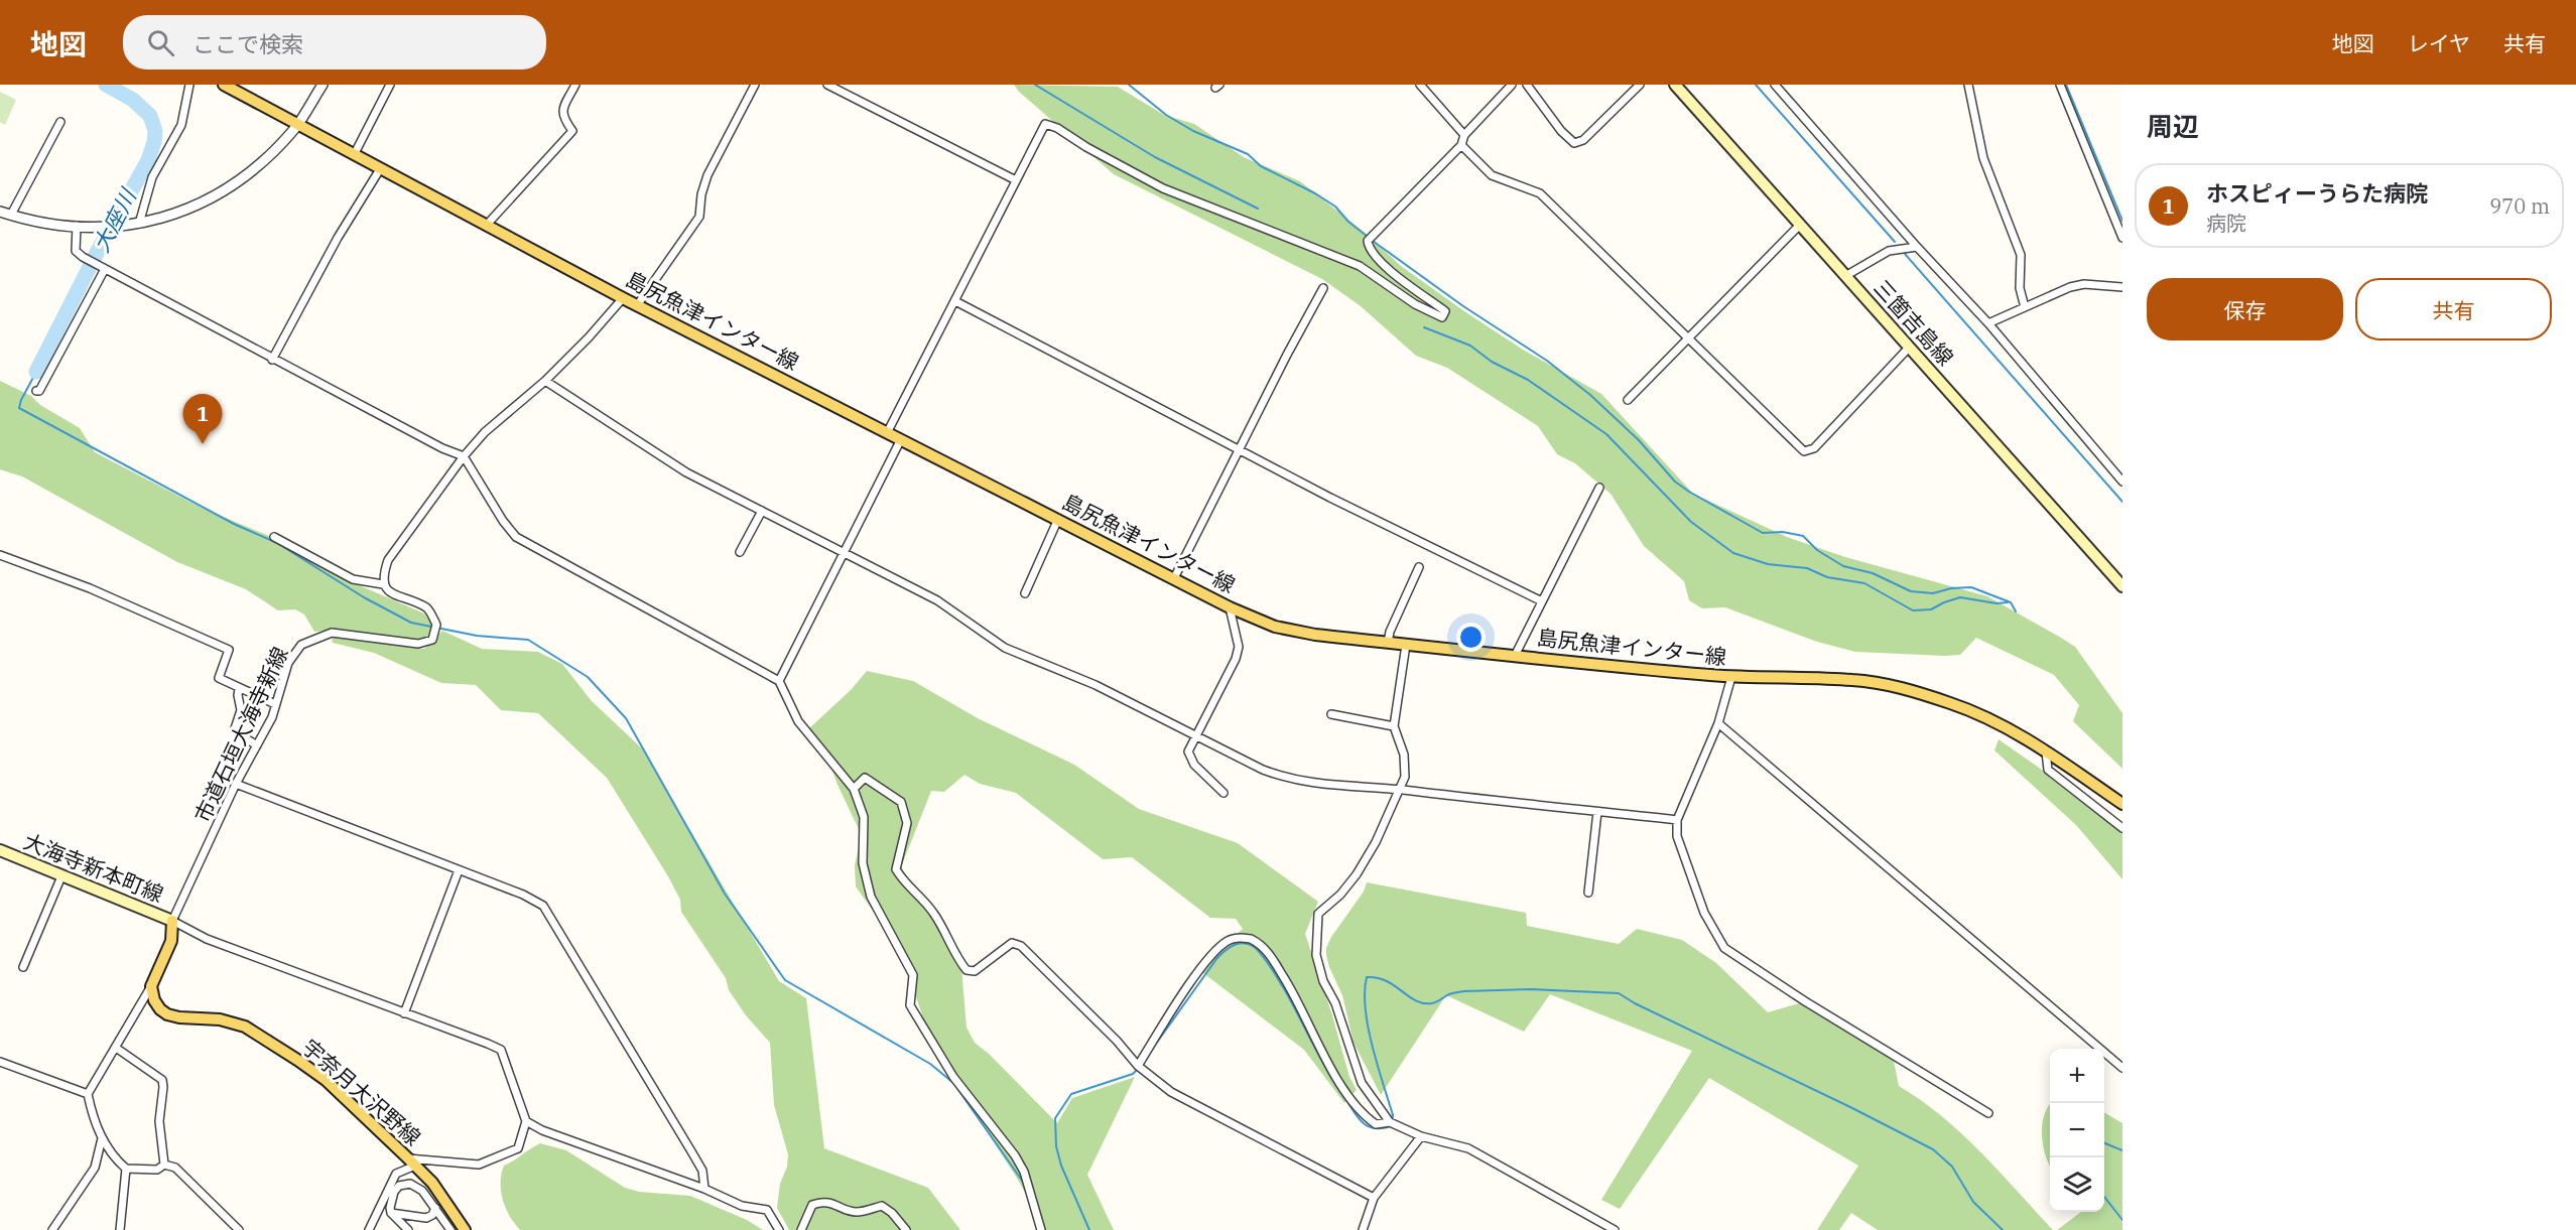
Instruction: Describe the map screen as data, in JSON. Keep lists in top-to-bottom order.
{
  "streets": {
    "main road": [
      "島尻魚津インター線",
      "三箇吉島線",
      "大海寺新本町線",
      "宇奈月大沢野線"
    ],
    "street": ["市道石垣大海寺新線"]
  },
  "crossings": [
    ["市道石垣大海寺新線", "大海寺新本町線"]
  ],
  "water": ["大座川"],
  "page": {
    "header": "地図",
    "search": "ここで検索",
    "nav": ["地図", "レイヤ", "共有"],
    "heading": "周辺",
    "list": [
      {
        "mark": "1",
        "name": "ホスピィーうらた病院",
        "note": "病院",
        "value": "970 m"
      }
    ],
    "buttons": ["保存", "共有"],
    "pins": "1",
    "map_buttons": ["+", "−"]
  }
}
